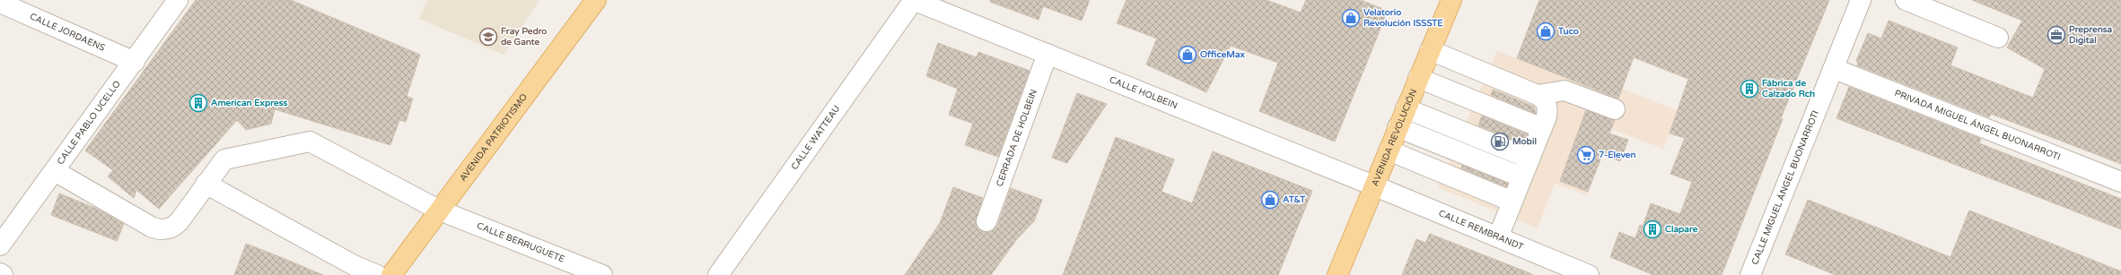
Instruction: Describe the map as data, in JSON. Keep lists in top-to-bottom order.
{
  "streets": {
    "main road": ["AVENIDA REVOLUCIÓN", "AVENIDA PATRIOTISMO"],
    "street": [
      "CALLE JORDAENS",
      "CALLE HOLBEIN",
      "CALLE PABLO UCELLO",
      "PRIVADA MIGUEL ÁNGEL BUONARROTI",
      "CALLE WATTEAU",
      "CERRADA DE HOLBEIN",
      "CALLE MIGUEL ÁNGEL BUONARROTI",
      "CALLE REMBRANDT",
      "CALLE BERRUGUETE"
    ]
  },
  "crossings": [
    ["CALLE JORDAENS", "CALLE PABLO UCELLO"],
    ["CALLE HOLBEIN", "AVENIDA REVOLUCIÓN"],
    ["CALLE HOLBEIN", "CALLE WATTEAU"],
    ["CALLE HOLBEIN", "CERRADA DE HOLBEIN"],
    ["CALLE HOLBEIN", "CALLE REMBRANDT"],
    ["CALLE PABLO UCELLO", "CALLE BERRUGUETE"],
    ["PRIVADA MIGUEL ÁNGEL BUONARROTI", "CALLE MIGUEL ÁNGEL BUONARROTI"],
    ["AVENIDA REVOLUCIÓN", "CALLE REMBRANDT"],
    ["AVENIDA PATRIOTISMO", "CALLE BERRUGUETE"]
  ],
  "places": {
    "shop": [
      "Velatorio Revolución ISSSTE",
      "Tuco",
      "OfficeMax",
      "AT&T"
    ],
    "office": ["Preprensa Digital"],
    "school or university": ["Fray Pedro de Gante"],
    "building": ["Fábrica de Calzado Rch", "American Express", "Clapare"],
    "fuel station": ["Mobil"],
    "supermarket": ["7-Eleven"]
  }
}
